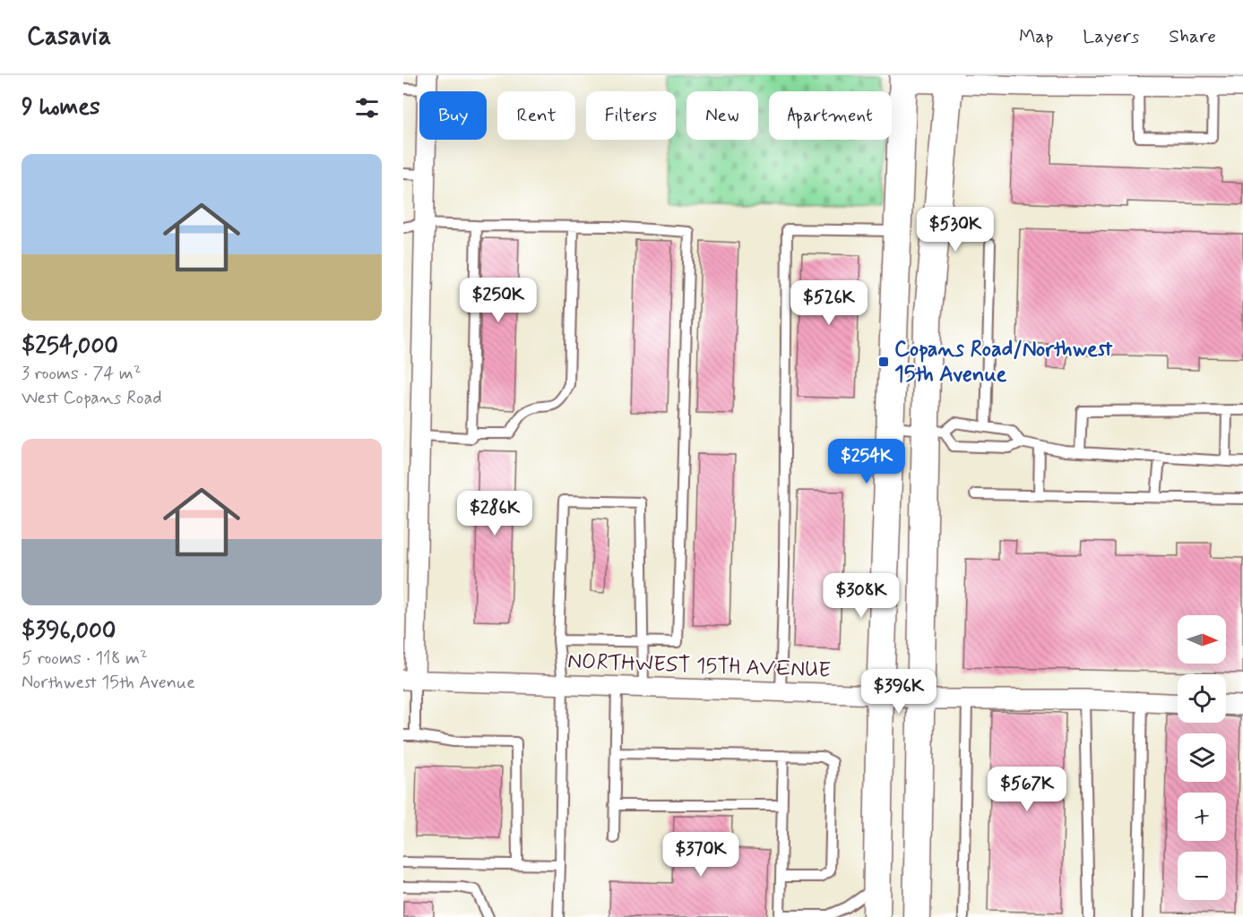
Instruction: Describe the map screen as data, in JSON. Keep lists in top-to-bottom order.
{
  "streets": {
    "street": ["NORTHWEST 15TH AVENUE"]
  },
  "places": {
    "transit": ["Copans Road/Northwest 15th Avenue"]
  },
  "north": "right",
  "page": {
    "header": "Casavia",
    "nav": ["Map", "Layers", "Share"],
    "heading": "9 homes",
    "chip": [
      "Buy",
      "Rent",
      "Filters",
      "New",
      "Apartment"
    ],
    "list": [
      {
        "name": "$254,000",
        "note": "3 rooms · 74 m² · West Copans Road"
      },
      {
        "name": "$396,000",
        "note": "5 rooms · 118 m² · Northwest 15th Avenue"
      }
    ],
    "price": [
      "$530K",
      "$250K",
      "$526K",
      "$254K",
      "$286K",
      "$308K",
      "$396K",
      "$567K",
      "$370K"
    ],
    "map_buttons": ["+", "−"]
  }
}
